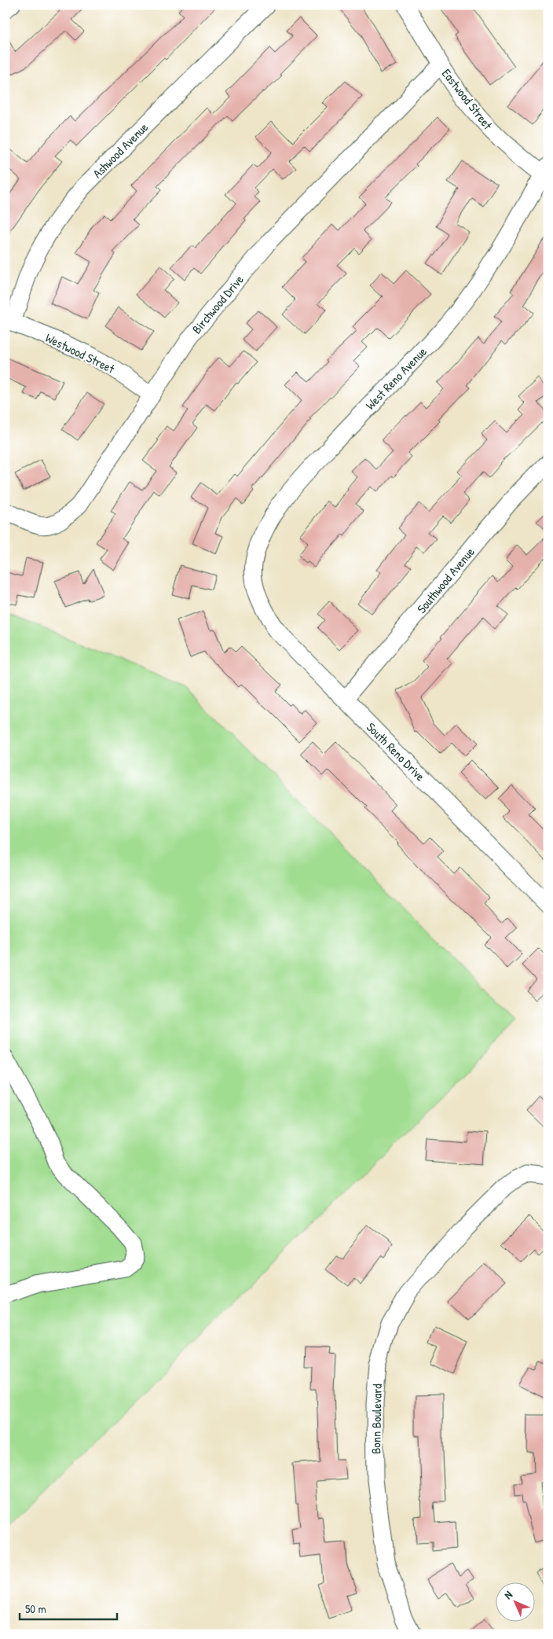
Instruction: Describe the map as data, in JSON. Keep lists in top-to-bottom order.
{
  "streets": {
    "street": [
      "Eastwood Street",
      "Ashwood Avenue",
      "Birchwood Drive",
      "Westwood Street",
      "West Reno Avenue",
      "Southwood Avenue",
      "South Reno Drive",
      "Bonn Boulevard"
    ]
  },
  "crossings": [
    ["Eastwood Street", "Birchwood Drive"],
    ["Eastwood Street", "West Reno Avenue"],
    ["Ashwood Avenue", "Westwood Street"],
    ["Birchwood Drive", "Westwood Street"],
    ["West Reno Avenue", "South Reno Drive"],
    ["Southwood Avenue", "South Reno Drive"]
  ],
  "scale_bar": "50 m",
  "north": "top left"
}
